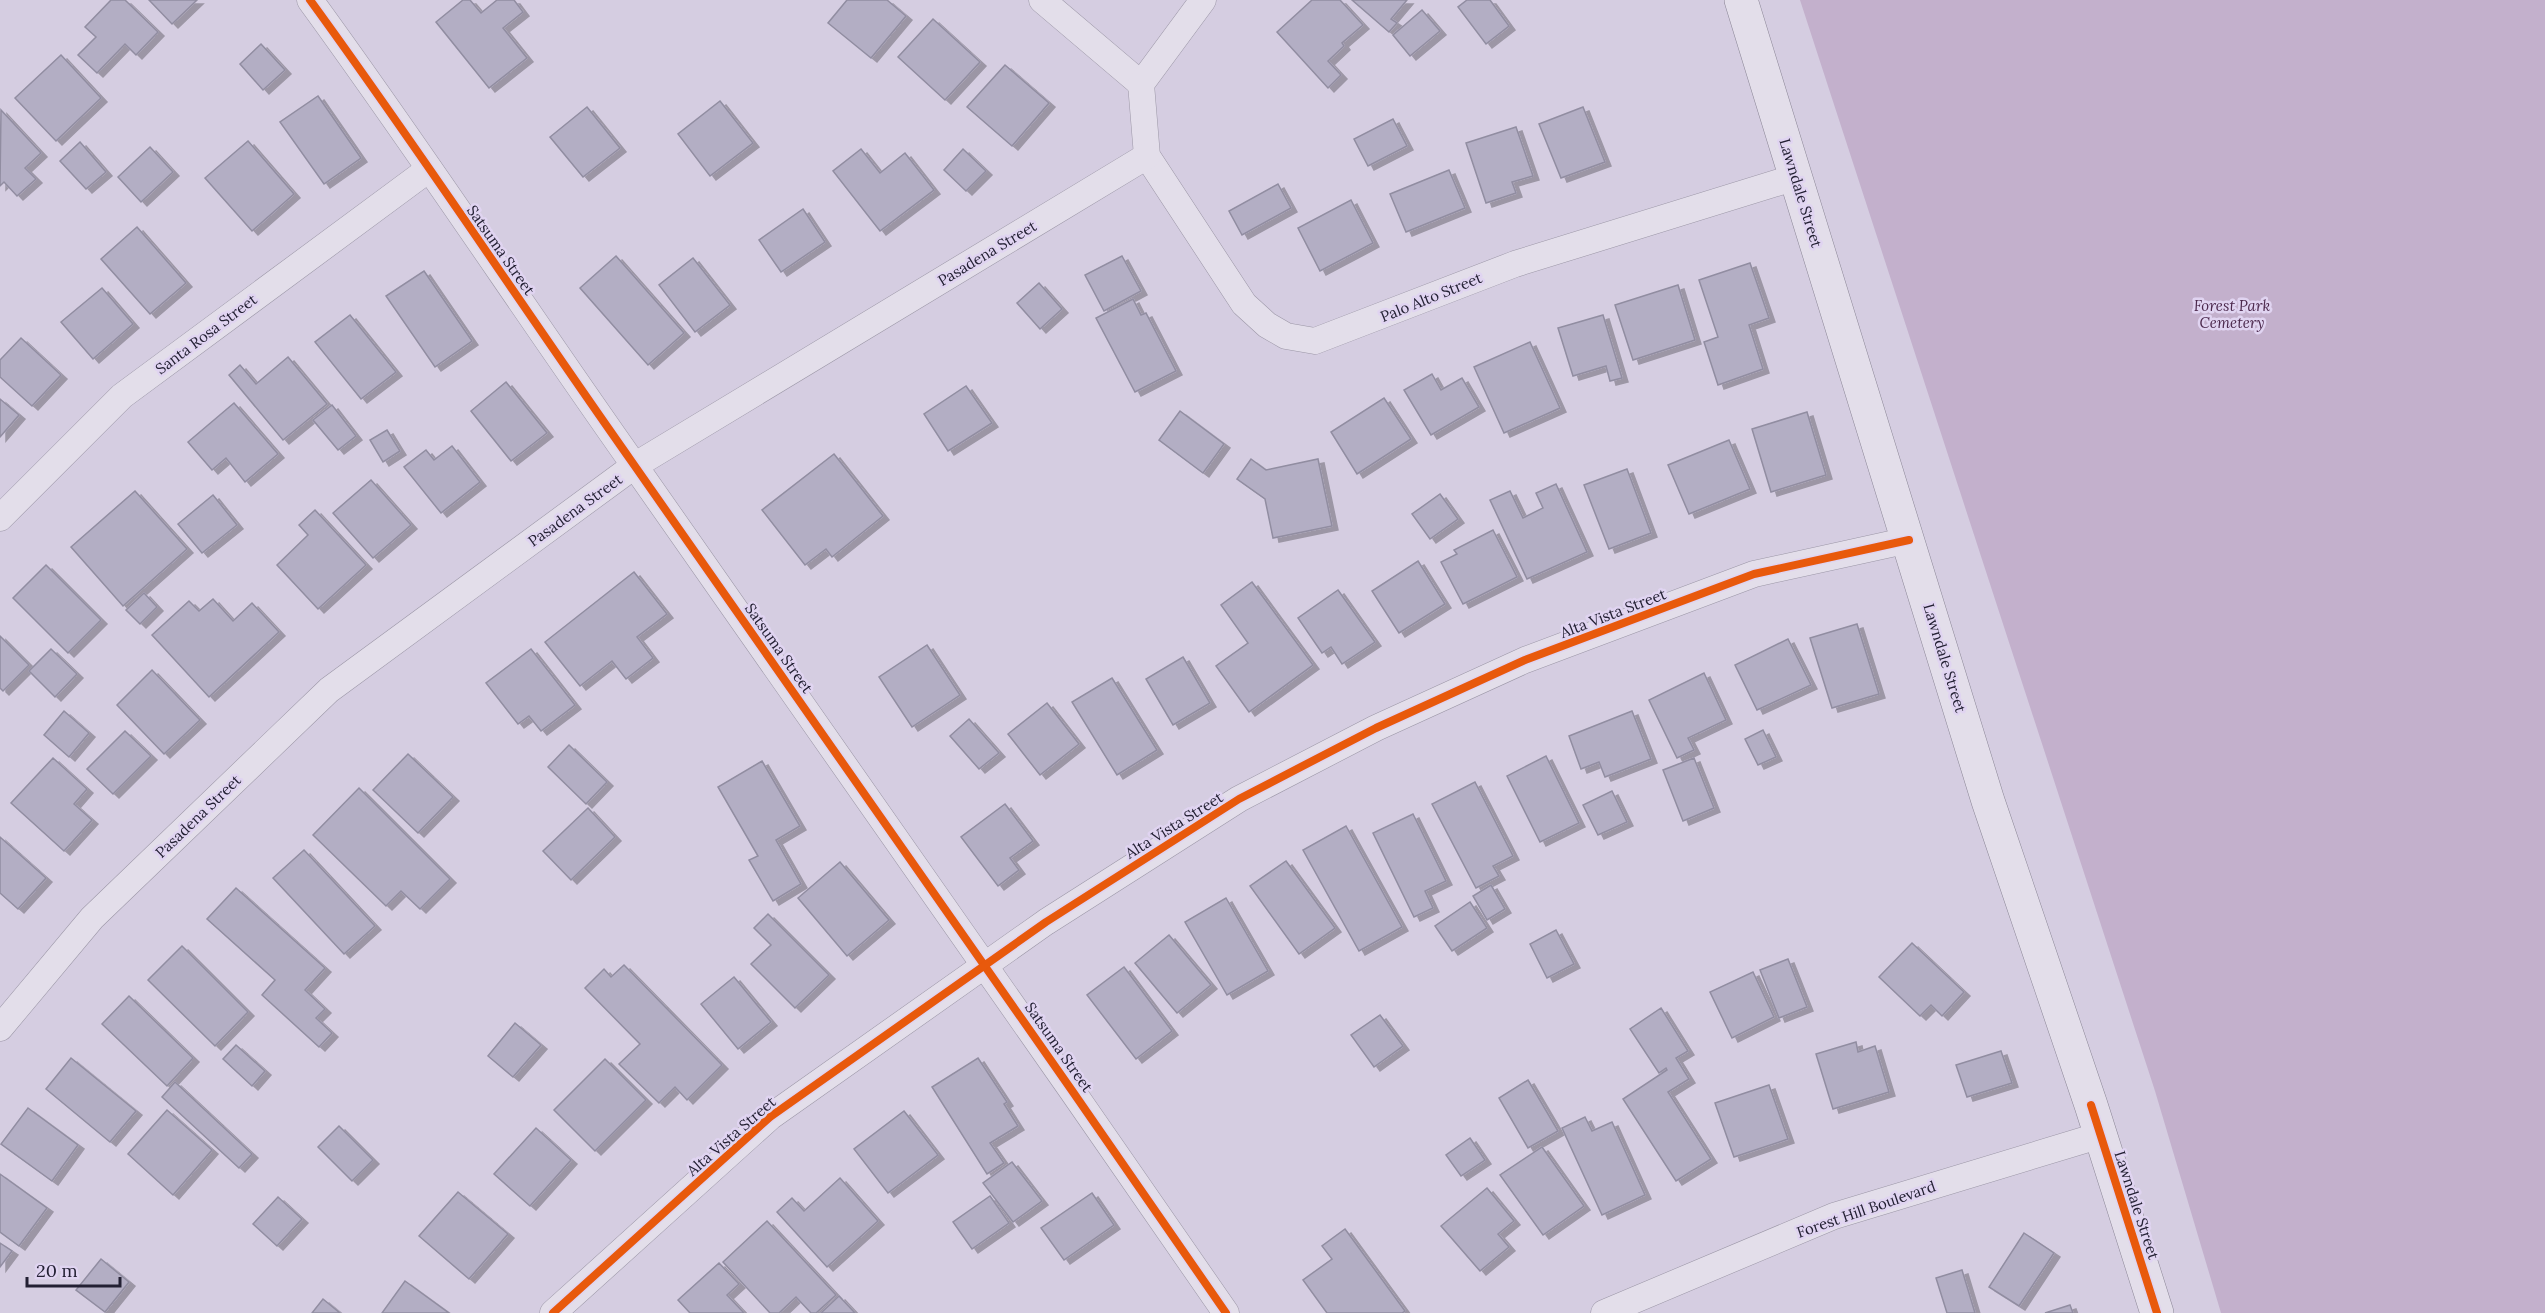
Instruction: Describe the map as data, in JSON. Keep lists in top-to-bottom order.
{
  "streets": {
    "main road": ["Lawndale Street"],
    "street": [
      "Satsuma Street",
      "Pasadena Street",
      "Palo Alto Street",
      "Santa Rosa Street",
      "Alta Vista Street",
      "Forest Hill Boulevard"
    ]
  },
  "crossings": [
    ["Lawndale Street", "Palo Alto Street"],
    ["Lawndale Street", "Alta Vista Street"],
    ["Lawndale Street", "Forest Hill Boulevard"],
    ["Satsuma Street", "Pasadena Street"],
    ["Satsuma Street", "Santa Rosa Street"],
    ["Satsuma Street", "Alta Vista Street"],
    ["Pasadena Street", "Palo Alto Street"]
  ],
  "parks": ["Forest Park Cemetery"],
  "scale_bar": "20 m"
}
